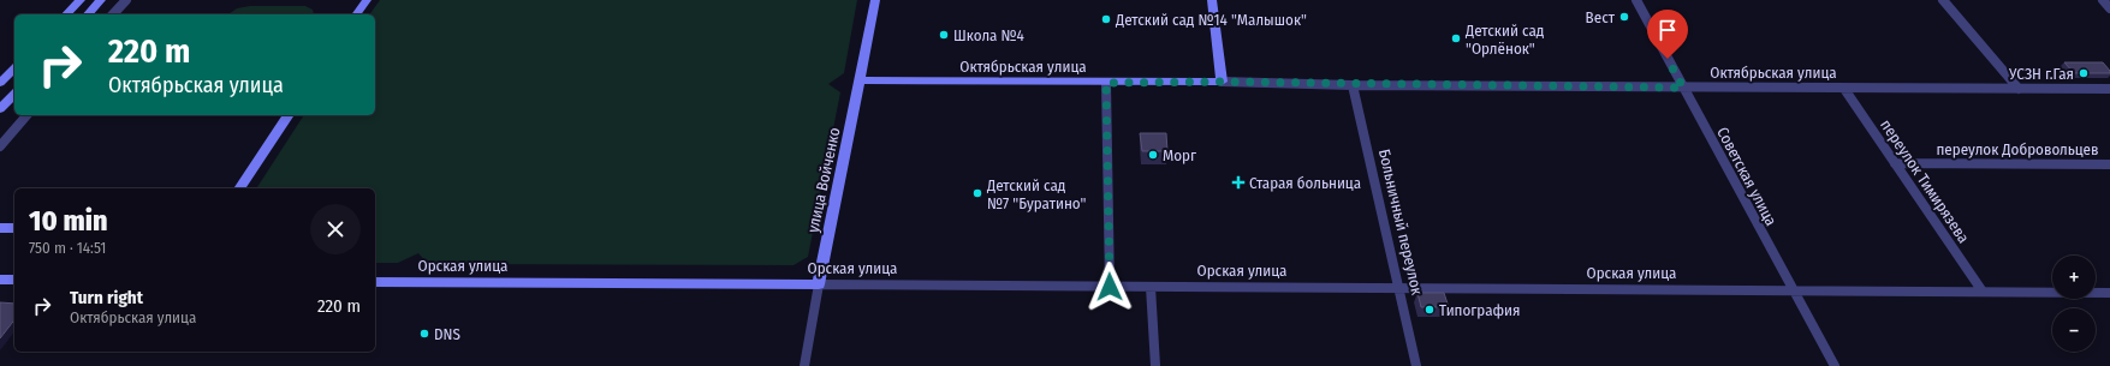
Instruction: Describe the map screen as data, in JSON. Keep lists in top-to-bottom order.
{
  "streets": {
    "street": [
      "Октябрьская улица",
      "переулок Добровольцев",
      "Советская улица",
      "улица Войченко",
      "переулок Тимирязева",
      "Больничный переулок",
      "Орская улица"
    ]
  },
  "crossings": [
    ["Октябрьская улица", "Советская улица"],
    ["Октябрьская улица", "улица Войченко"],
    ["Октябрьская улица", "переулок Тимирязева"],
    ["Октябрьская улица", "Больничный переулок"],
    ["переулок Добровольцев", "переулок Тимирязева"],
    ["Советская улица", "Орская улица"],
    ["улица Войченко", "Орская улица"],
    ["переулок Тимирязева", "Орская улица"],
    ["Больничный переулок", "Орская улица"]
  ],
  "places": {
    "other": [
      "Вест",
      "Детский сад №14 \"Малышок\"",
      "Школа №4",
      "Детский сад \"Орлёнок\"",
      "УСЗН г.Гая",
      "Морг",
      "Детский сад №7 \"Буратино\"",
      "Типография",
      "DNS"
    ],
    "health": ["Старая больница"]
  },
  "page": {
    "turn": ["220 m", "Октябрьская улица"],
    "heading": ["10 min", "750 m · 14:51"],
    "map_buttons": ["+", "−"],
    "list": [
      {
        "name": "Turn right",
        "note": "Октябрьская улица",
        "value": "220 m"
      }
    ]
  }
}
